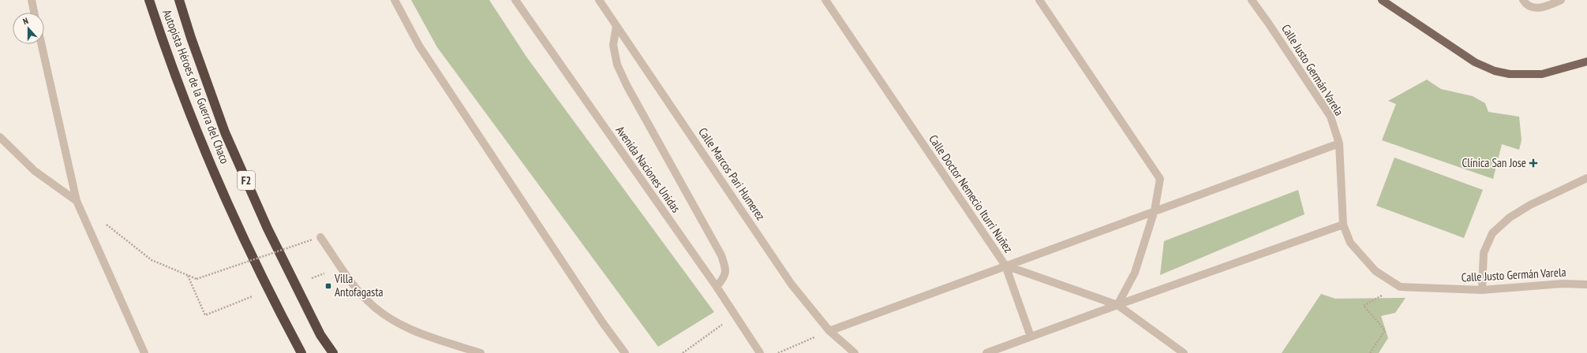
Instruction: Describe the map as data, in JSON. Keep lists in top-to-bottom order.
{
  "streets": {
    "highway": ["Autopista Héroes de la Guerra del Chaco", "F2"],
    "street": [
      "Calle Justo Germán Varela",
      "Avenida Naciones Unidas",
      "Calle Marcos Pari Humerez",
      "Calle Doctor Nemecio Iturri Nuñez"
    ]
  },
  "places": {
    "health": ["Clínica San Jose"],
    "transit": ["Villa Antofagasta"]
  },
  "north": "top"
}
